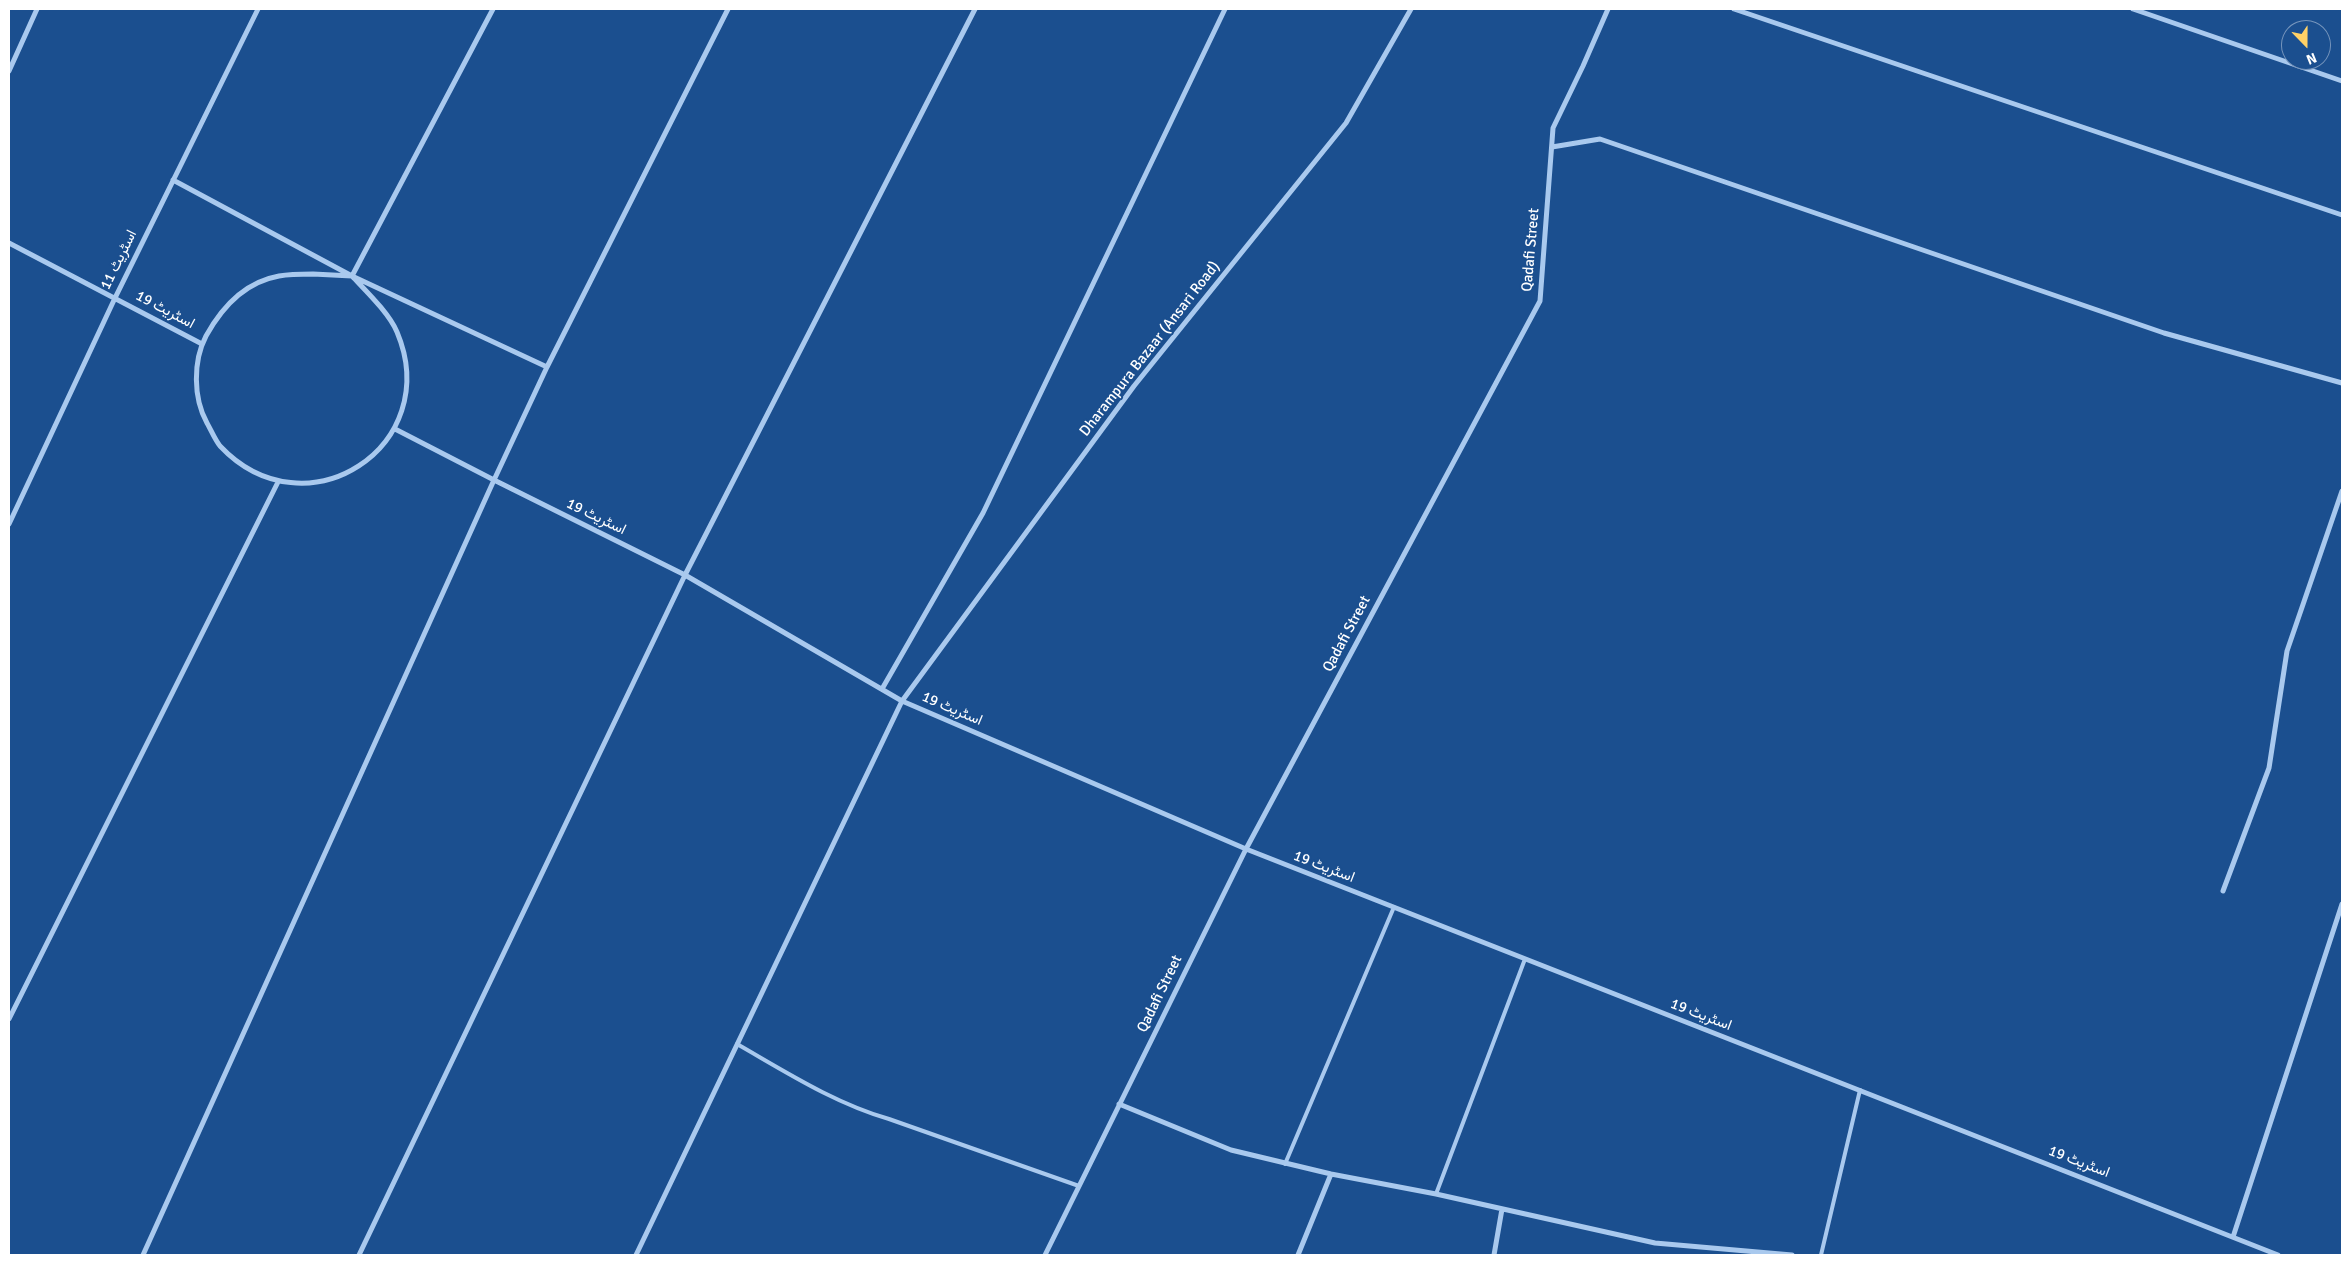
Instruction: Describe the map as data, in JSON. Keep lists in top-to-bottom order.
{
  "streets": {
    "street": [
      "Qadafi Street",
      "اسٹریٹ 11",
      "اسٹریٹ 19",
      "Dharampura Bazaar (Ansari Road)"
    ]
  },
  "crossings": [
    ["Qadafi Street", "اسٹریٹ 19"],
    ["اسٹریٹ 11", "اسٹریٹ 19"],
    ["اسٹریٹ 19", "Dharampura Bazaar (Ansari Road)"]
  ],
  "north": "bottom"
}
